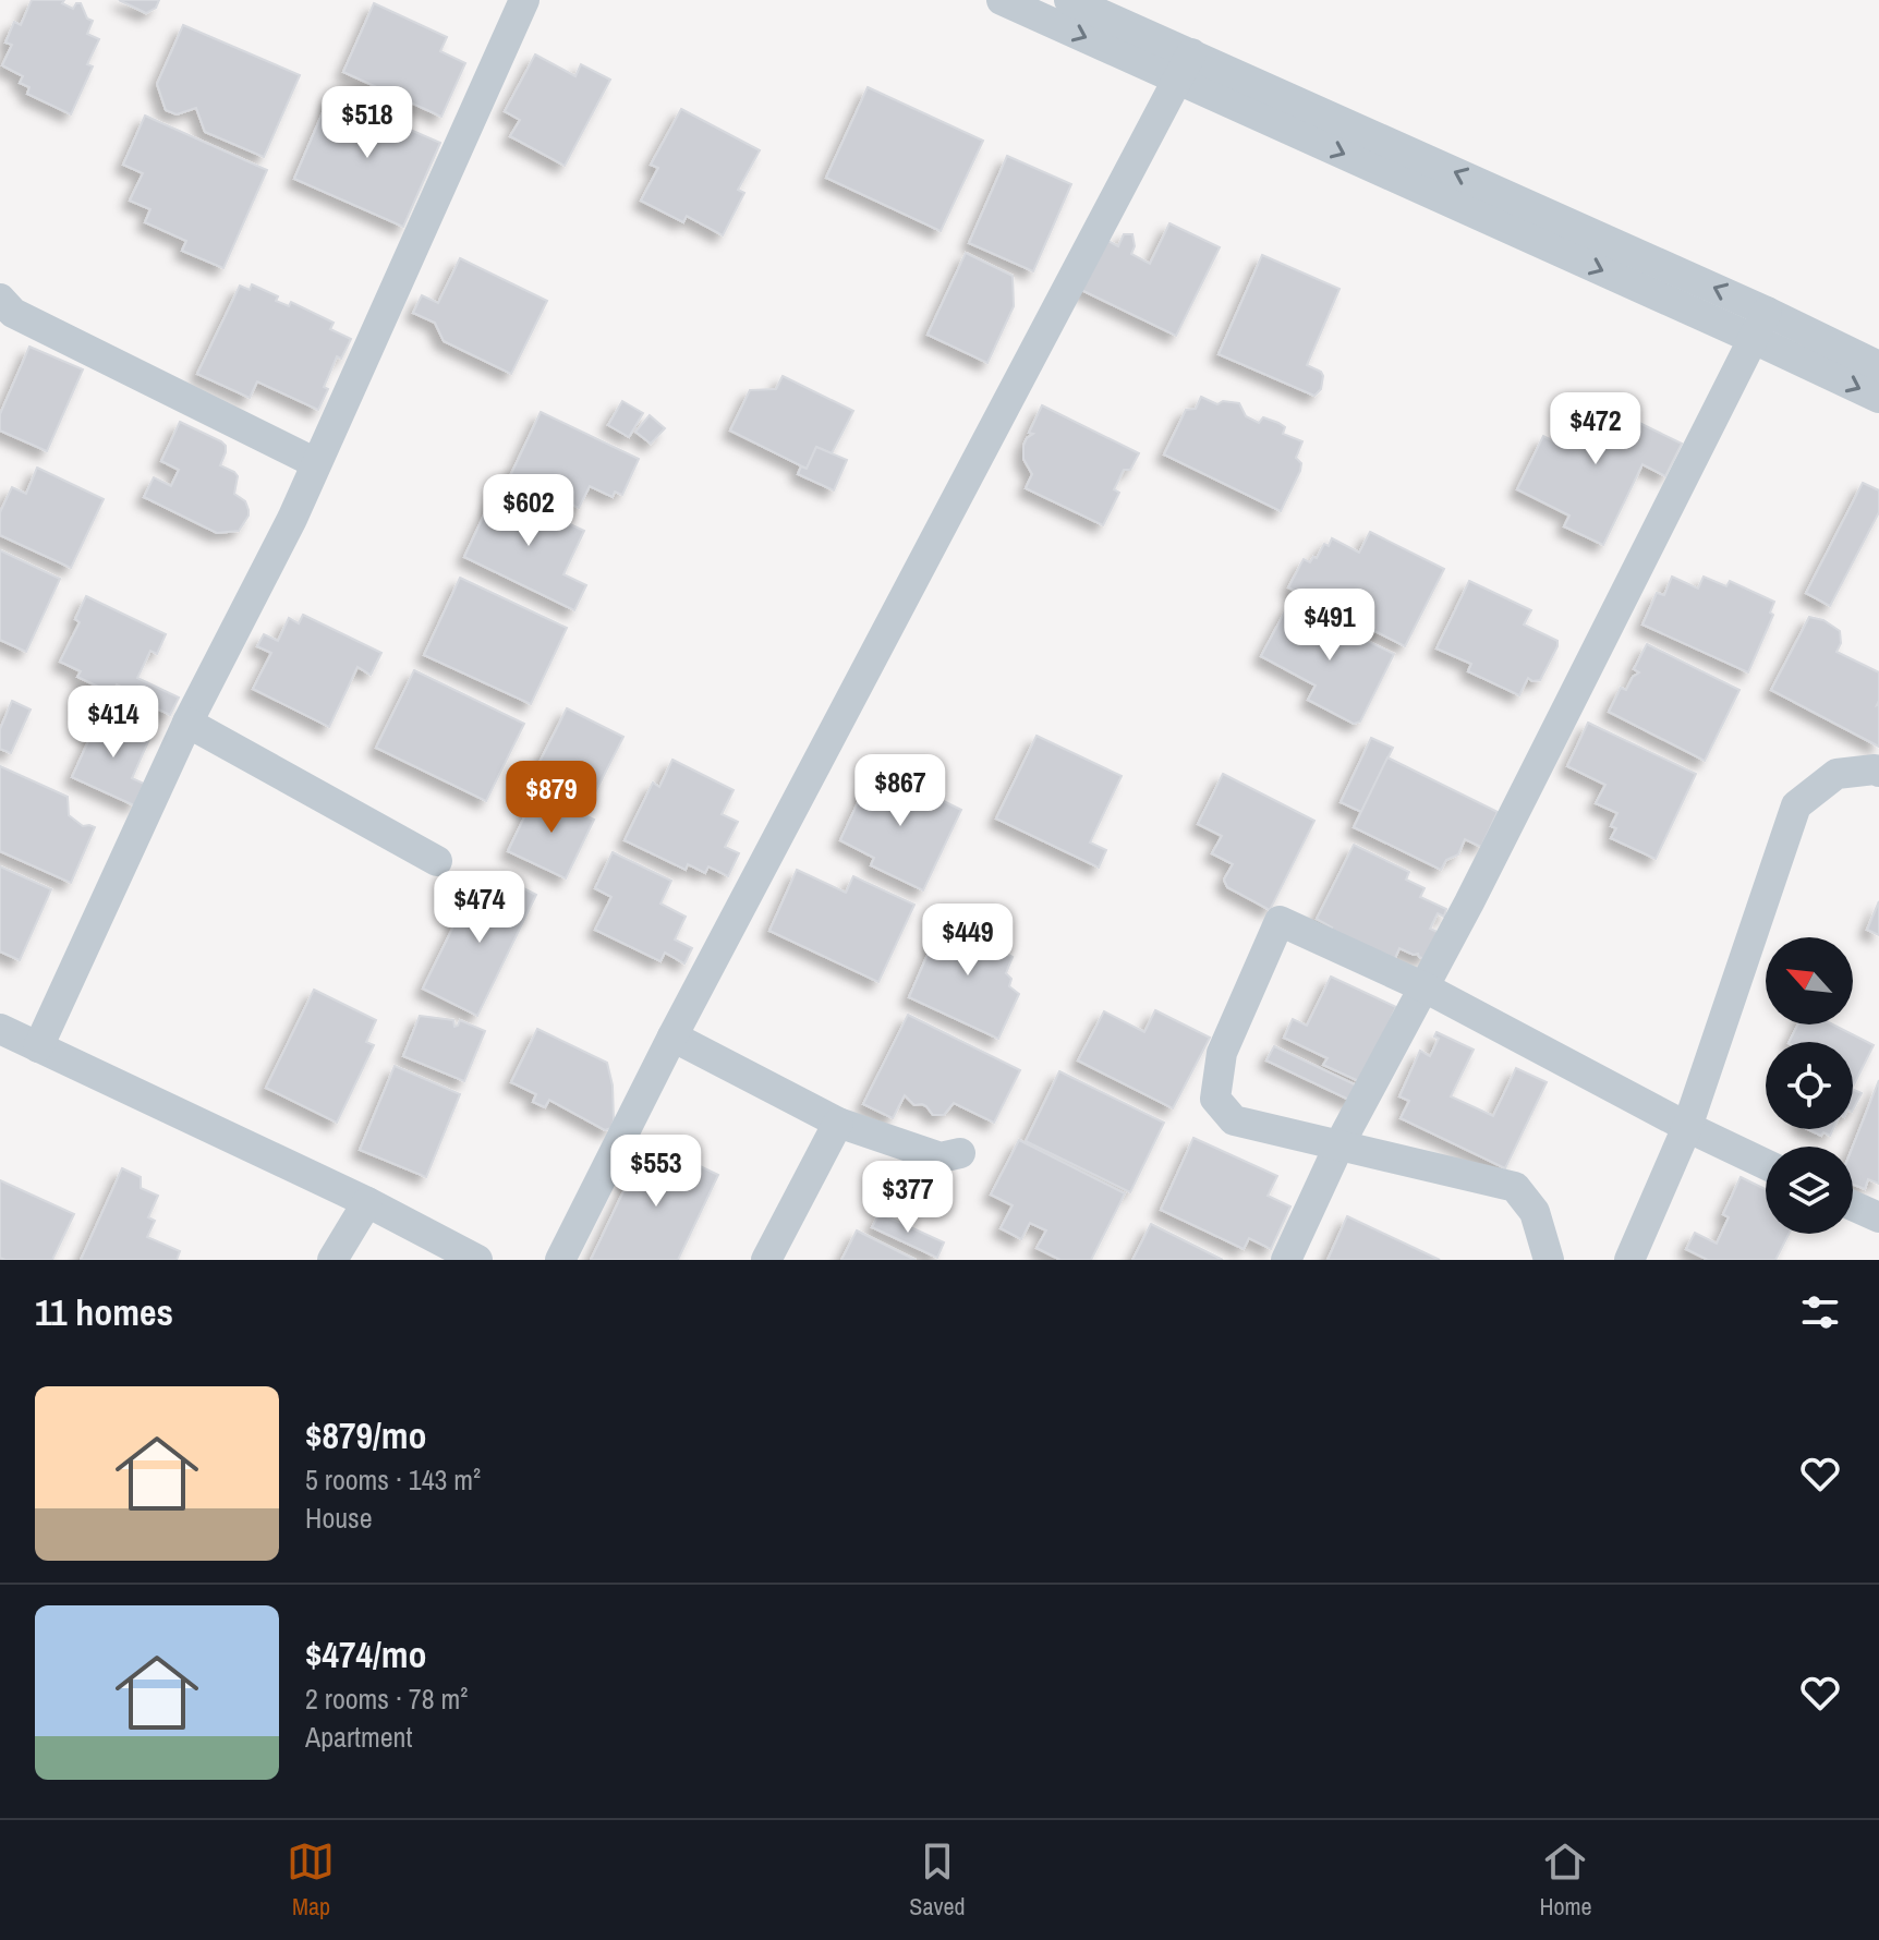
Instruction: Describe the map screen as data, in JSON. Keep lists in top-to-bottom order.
{
  "north": "top left",
  "page": {
    "price": [
      "$518",
      "$472",
      "$602",
      "$491",
      "$414",
      "$867",
      "$879",
      "$474",
      "$449",
      "$553",
      "$377"
    ],
    "heading": "11 homes",
    "list": [
      {
        "name": "$879/mo",
        "note": "5 rooms · 143 m² · House"
      },
      {
        "name": "$474/mo",
        "note": "2 rooms · 78 m² · Apartment"
      }
    ],
    "tabs": ["Map", "Saved", "Home"]
  }
}
